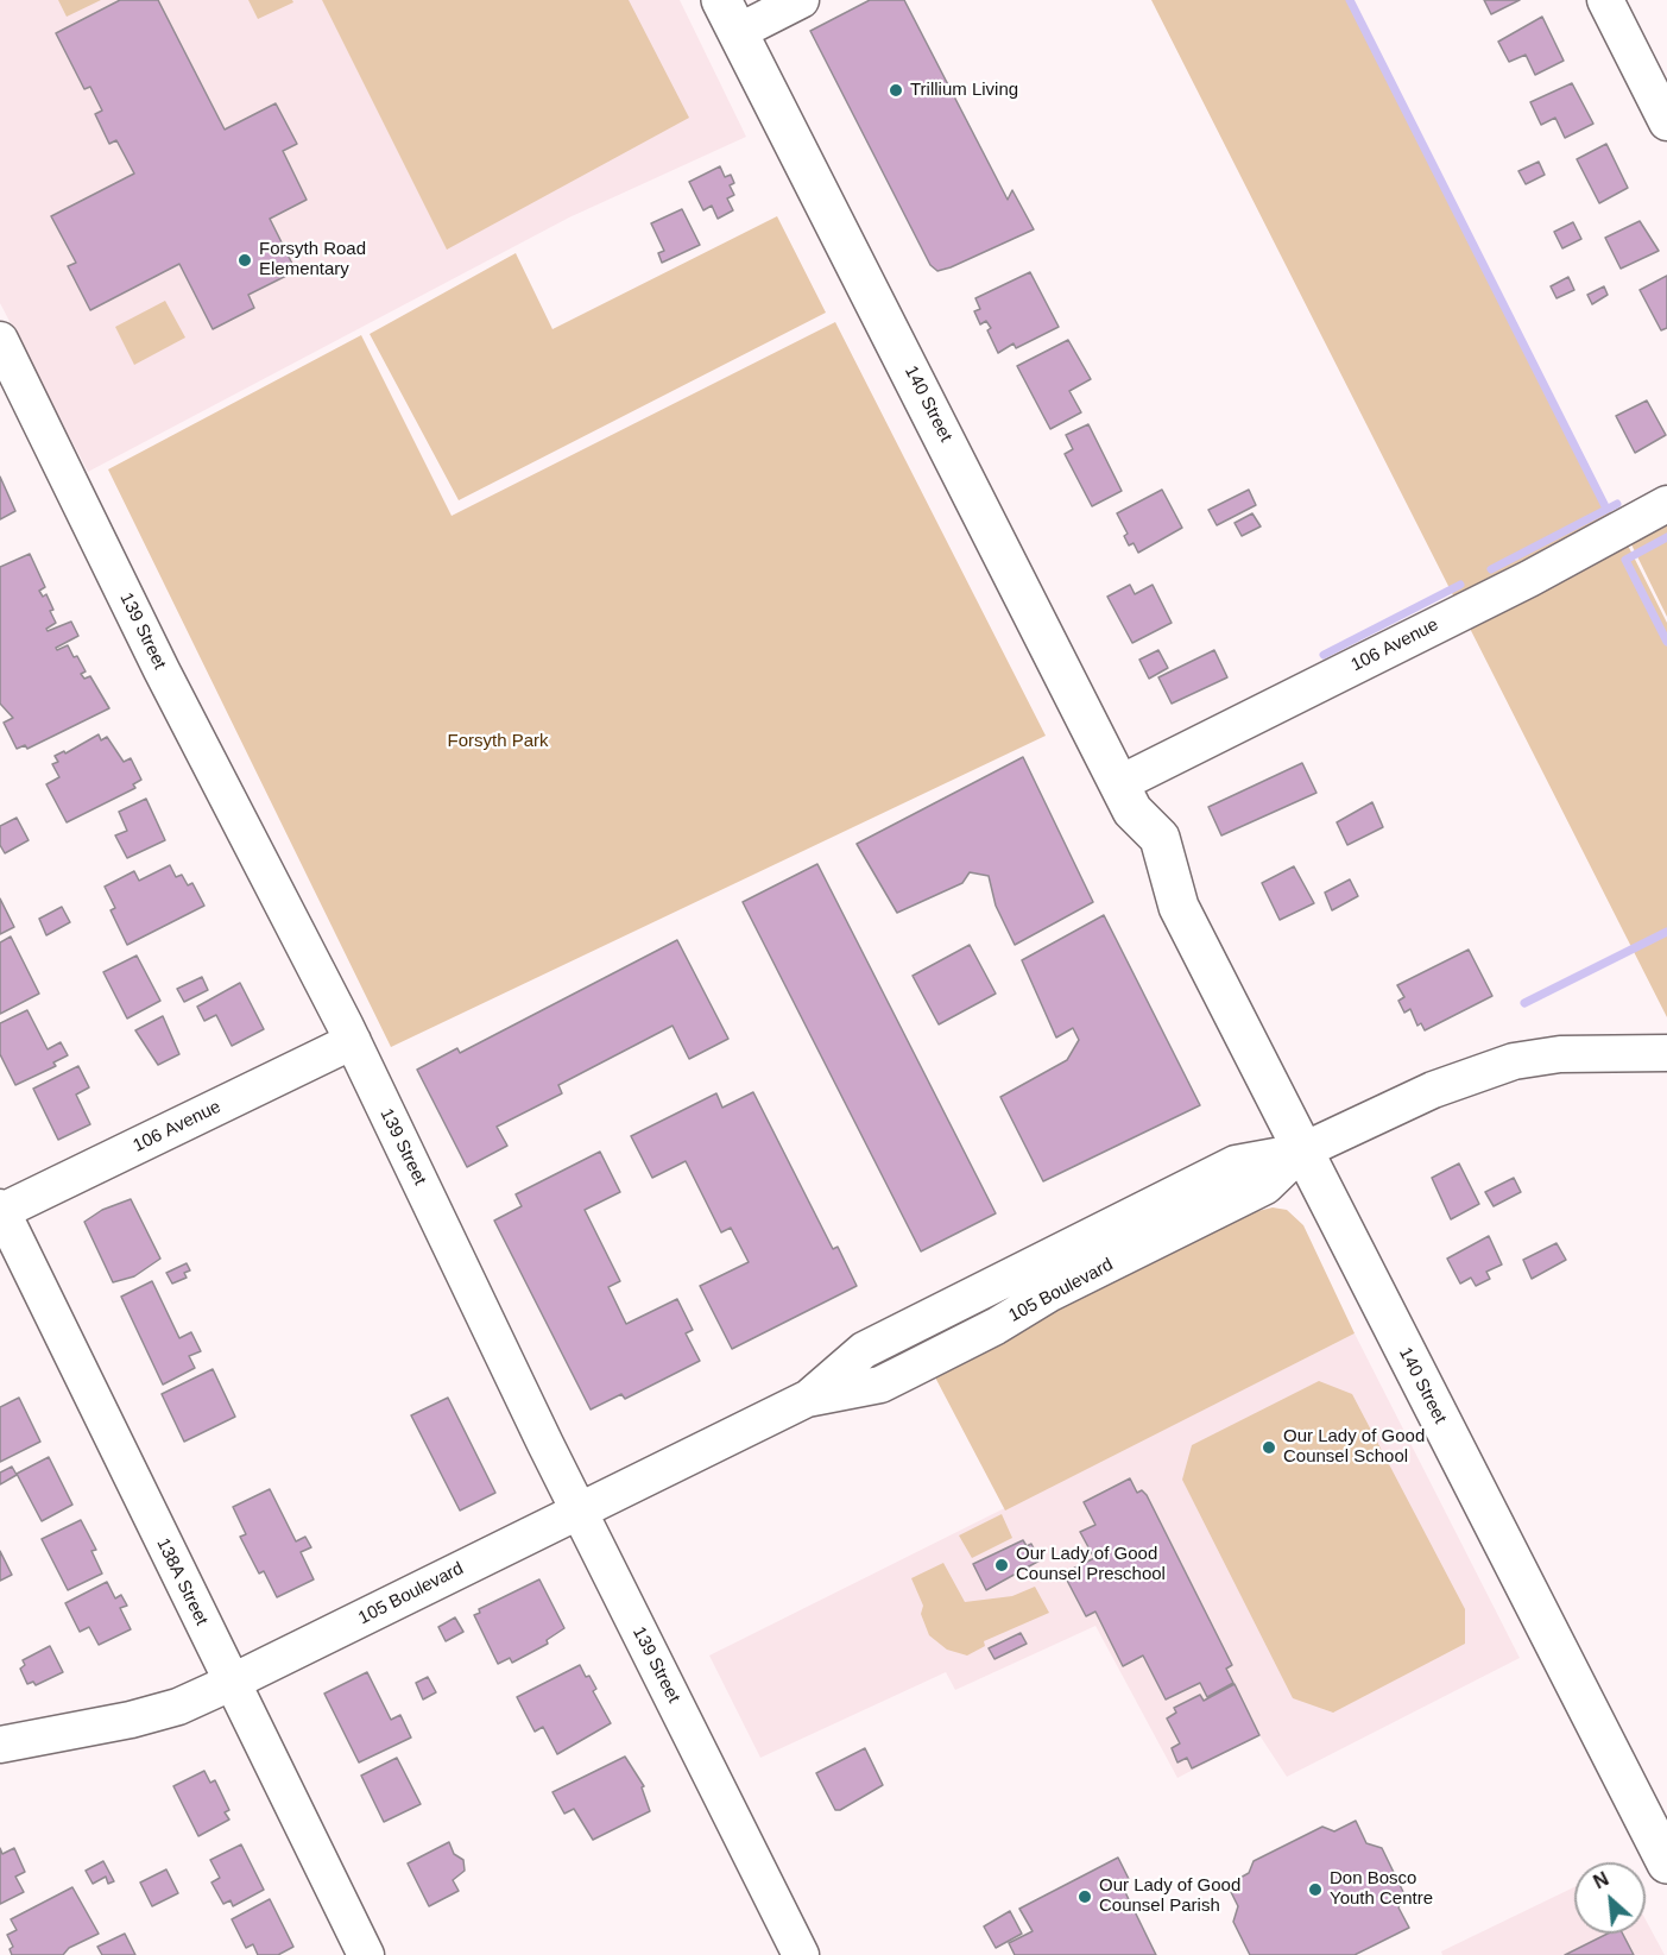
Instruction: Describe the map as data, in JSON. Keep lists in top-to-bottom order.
{
  "streets": {
    "main road": ["140 Street"],
    "street": [
      "139 Street",
      "106 Avenue",
      "105 Boulevard",
      "138A Street"
    ]
  },
  "crossings": [
    ["140 Street", "106 Avenue"],
    ["140 Street", "105 Boulevard"],
    ["139 Street", "106 Avenue"],
    ["139 Street", "105 Boulevard"],
    ["106 Avenue", "138A Street"],
    ["105 Boulevard", "138A Street"]
  ],
  "parks": ["Forsyth Park"],
  "places": [
    "Trillium Living",
    "Forsyth Road Elementary",
    "Our Lady of Good Counsel School",
    "Our Lady of Good Counsel Preschool",
    "Don Bosco Youth Centre",
    "Our Lady of Good Counsel Parish"
  ],
  "north": "top left"
}
